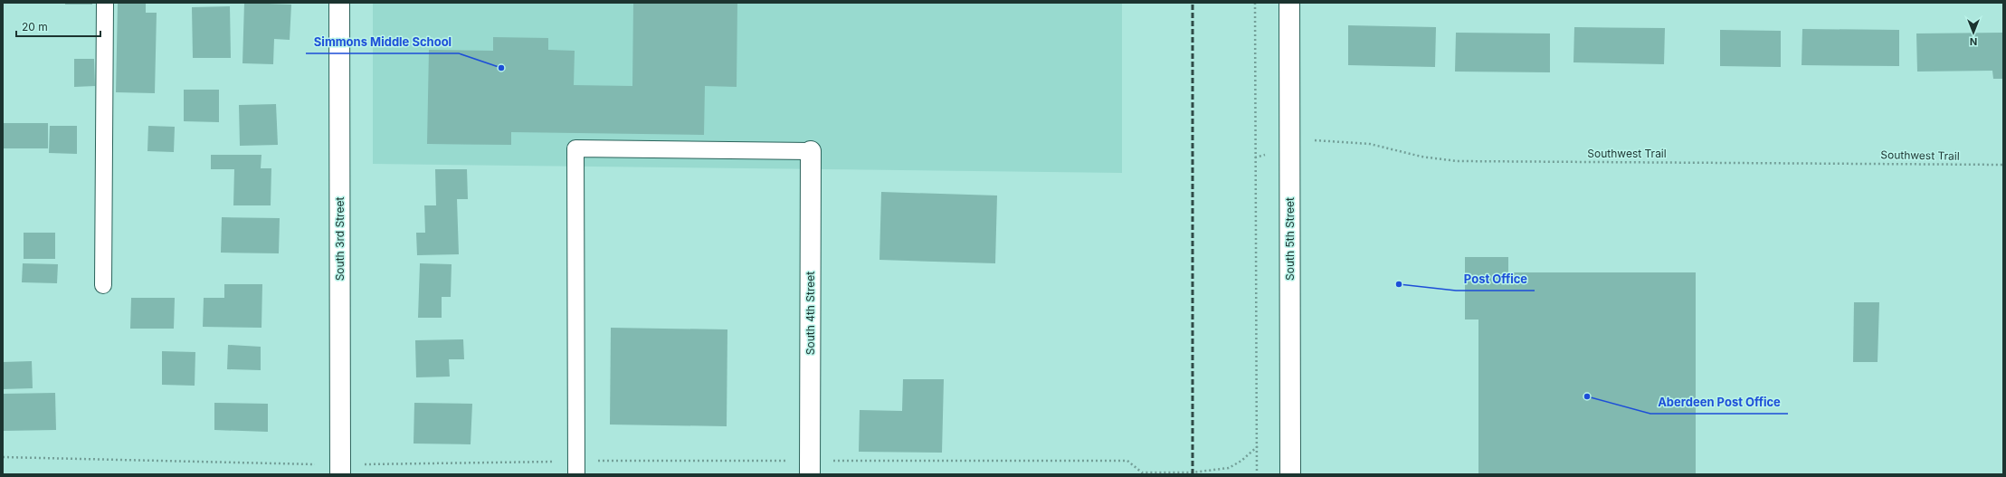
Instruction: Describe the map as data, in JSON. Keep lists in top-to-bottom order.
{
  "streets": {
    "street": ["South 3rd Street", "South 5th Street", "South 4th Street"],
    "path": ["Southwest Trail"]
  },
  "crossings": [
    ["Southwest Trail", "South 5th Street"]
  ],
  "places": ["Simmons Middle School", "Post Office", "Aberdeen Post Office"],
  "scale_bar": "20 m",
  "north": "bottom"
}
